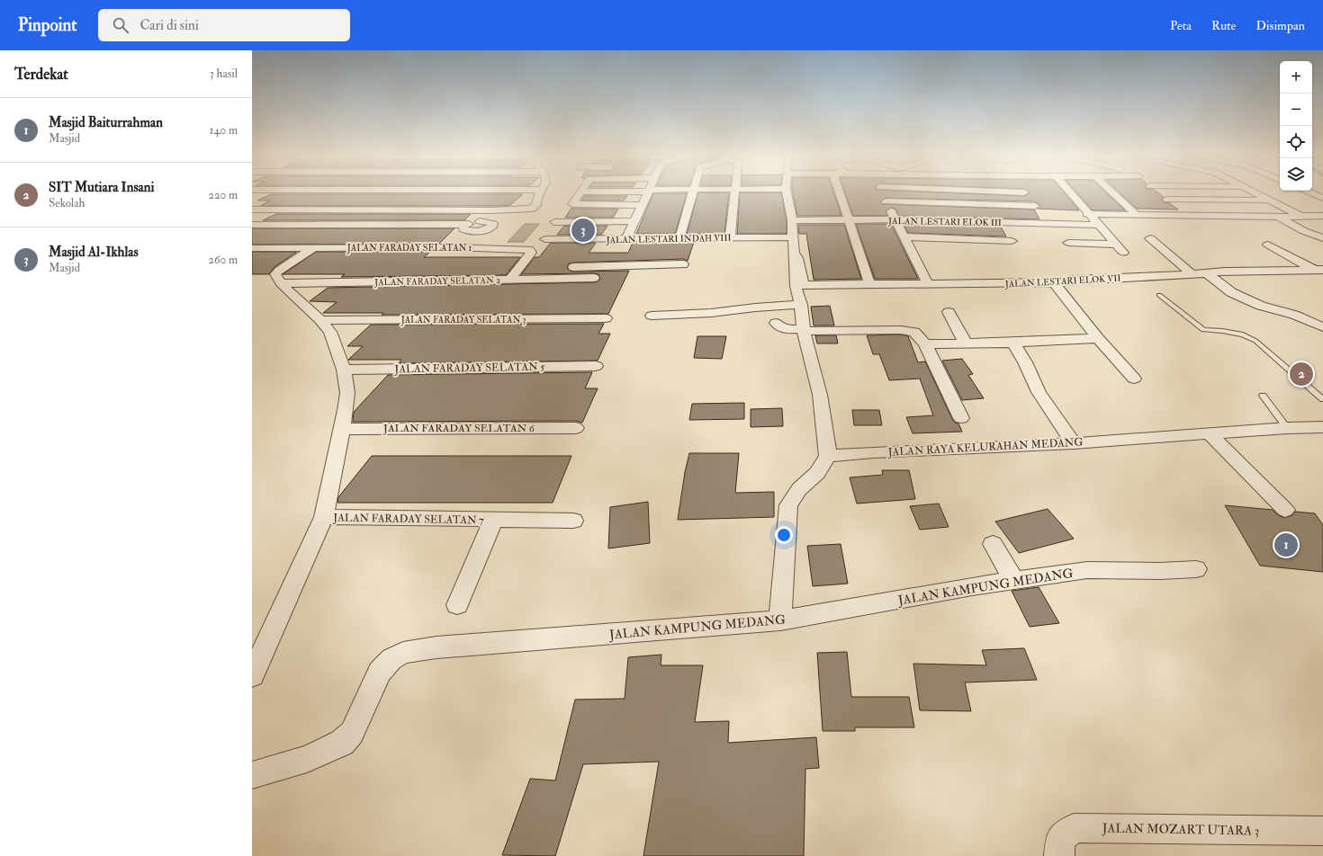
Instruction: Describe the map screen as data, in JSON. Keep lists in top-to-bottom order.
{
  "streets": {
    "street": [
      "JALAN LESTARI ELOK III",
      "JALAN LESTARI INDAH VIII",
      "JALAN FARADAY SELATAN 1",
      "JALAN FARADAY SELATAN 2",
      "JALAN LESTARI ELOK VII",
      "JALAN FARADAY SELATAN 3",
      "JALAN FARADAY SELATAN 5",
      "JALAN FARADAY SELATAN 6",
      "JALAN RAYA KELURAHAN MEDANG",
      "JALAN FARADAY SELATAN 7",
      "JALAN KAMPUNG MEDANG",
      "JALAN MOZART UTARA 3"
    ]
  },
  "crossings": [
    ["JALAN FARADAY SELATAN 1", "JALAN FARADAY SELATAN 2"]
  ],
  "page": {
    "header": "Pinpoint",
    "search": "Cari di sini",
    "nav": ["Peta", "Rute", "Disimpan"],
    "heading": ["Terdekat", "3 hasil"],
    "map_buttons": ["+", "−"],
    "list": [
      {
        "mark": "1",
        "name": "Masjid Baiturrahman",
        "note": "Masjid",
        "value": "140 m"
      },
      {
        "mark": "2",
        "name": "SIT Mutiara Insani",
        "note": "Sekolah",
        "value": "220 m"
      },
      {
        "mark": "3",
        "name": "Masjid Al-Ikhlas",
        "note": "Masjid",
        "value": "260 m"
      }
    ],
    "pins": ["3", "2", "1"]
  }
}
